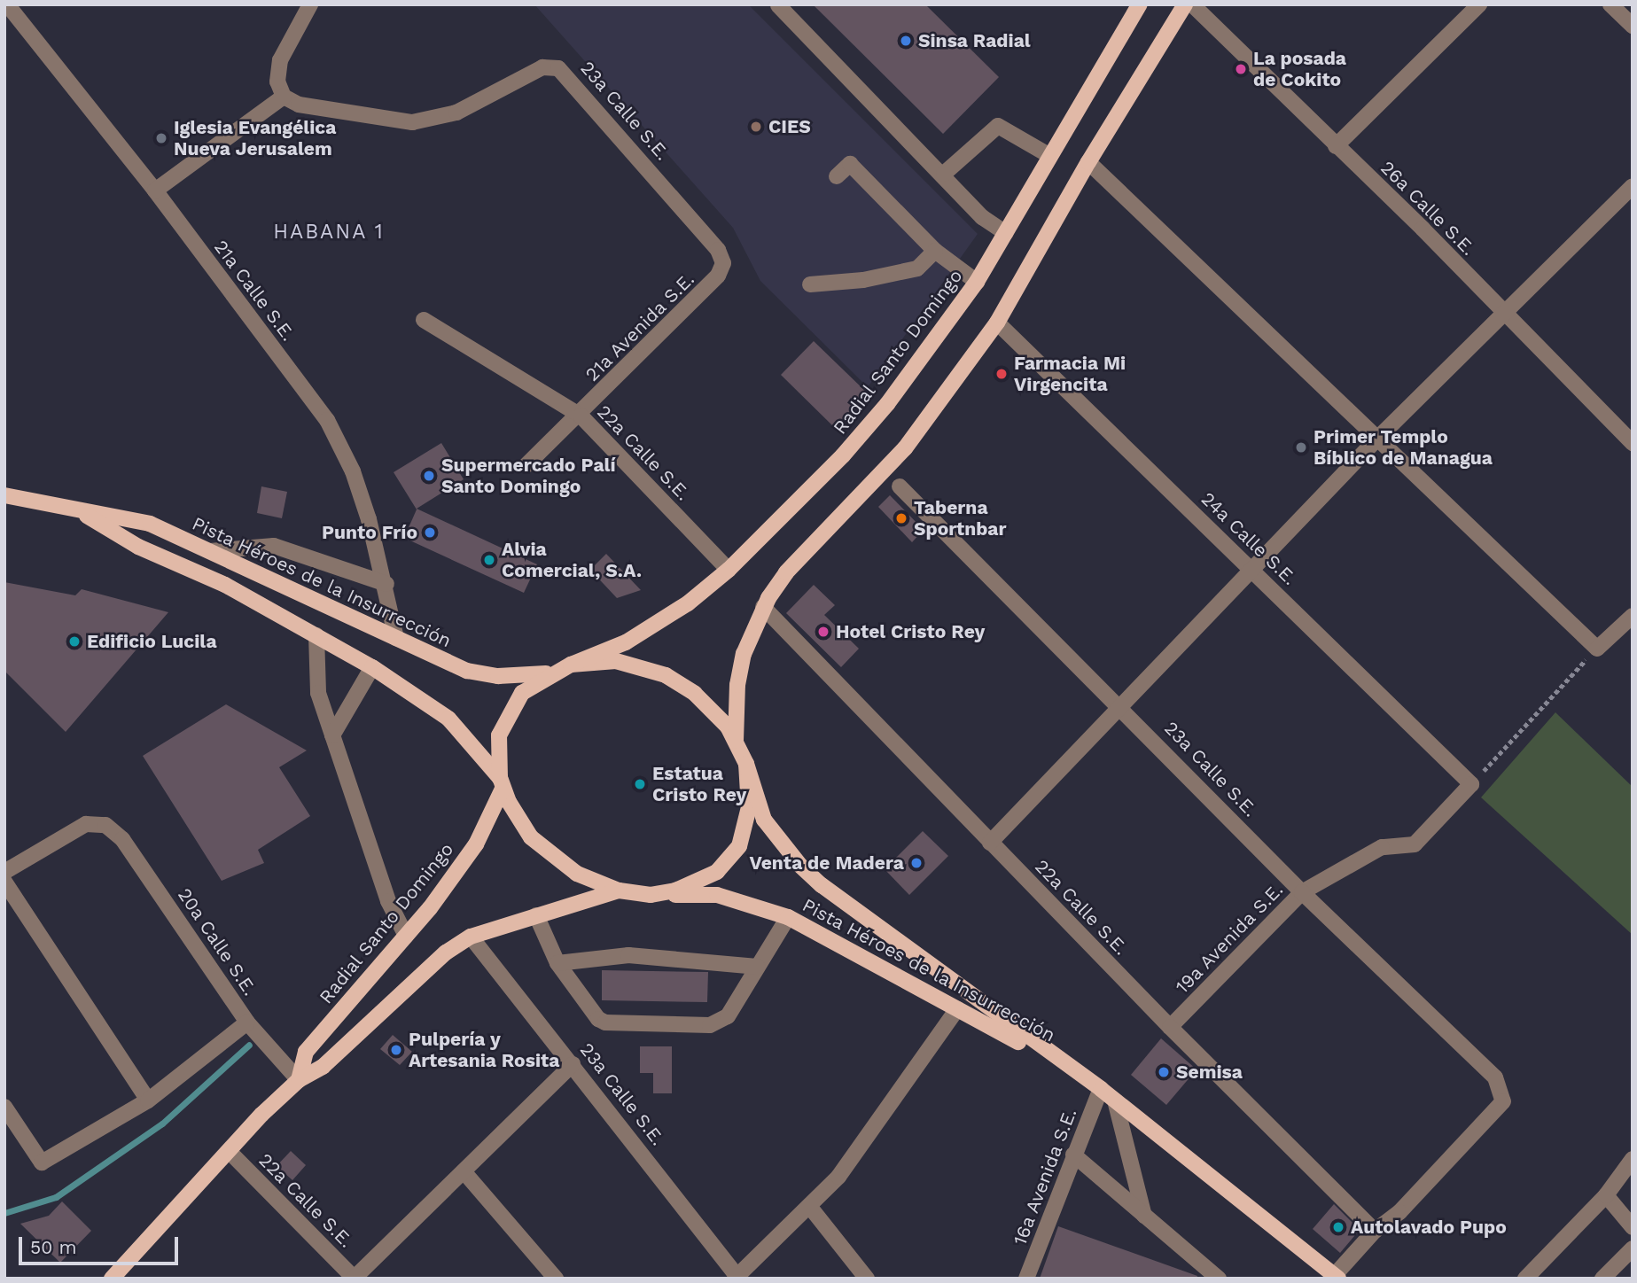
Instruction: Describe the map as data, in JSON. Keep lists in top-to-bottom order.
{
  "streets": {
    "main road": ["Radial Santo Domingo", "Pista Héroes de la Insurrección"],
    "street": [
      "23a Calle S.E.",
      "26a Calle S.E.",
      "21a Calle S.E.",
      "21a Avenida S.E.",
      "22a Calle S.E.",
      "24a Calle S.E.",
      "19a Avenida S.E.",
      "20a Calle S.E.",
      "16a Avenida S.E."
    ]
  },
  "crossings": [
    ["23a Calle S.E.", "21a Avenida S.E."],
    ["23a Calle S.E.", "Radial Santo Domingo"],
    ["23a Calle S.E.", "22a Calle S.E."],
    ["23a Calle S.E.", "19a Avenida S.E."],
    ["21a Calle S.E.", "Pista Héroes de la Insurrección"],
    ["21a Avenida S.E.", "22a Calle S.E."],
    ["Radial Santo Domingo", "22a Calle S.E."],
    ["Radial Santo Domingo", "Pista Héroes de la Insurrección"],
    ["Radial Santo Domingo", "20a Calle S.E."],
    ["22a Calle S.E.", "19a Avenida S.E."],
    ["24a Calle S.E.", "19a Avenida S.E."],
    ["Pista Héroes de la Insurrección", "16a Avenida S.E."]
  ],
  "districts": ["HABANA 1"],
  "places": [
    "Sinsa Radial",
    "La posada de Cokito",
    "CIES",
    "Iglesia Evangélica Nueva Jerusalem",
    "Farmacia Mi Virgencita",
    "Primer Templo Bíblico de Managua",
    "Supermercado Palí Santo Domingo",
    "Taberna Sportnbar",
    "Punto Frío",
    "Alvia Comercial, S.A.",
    "Hotel Cristo Rey",
    "Edificio Lucila",
    "Estatua Cristo Rey",
    "Venta de Madera",
    "Pulpería y Artesania Rosita",
    "Semisa",
    "Autolavado Pupo"
  ],
  "scale_bar": "50 m"
}
